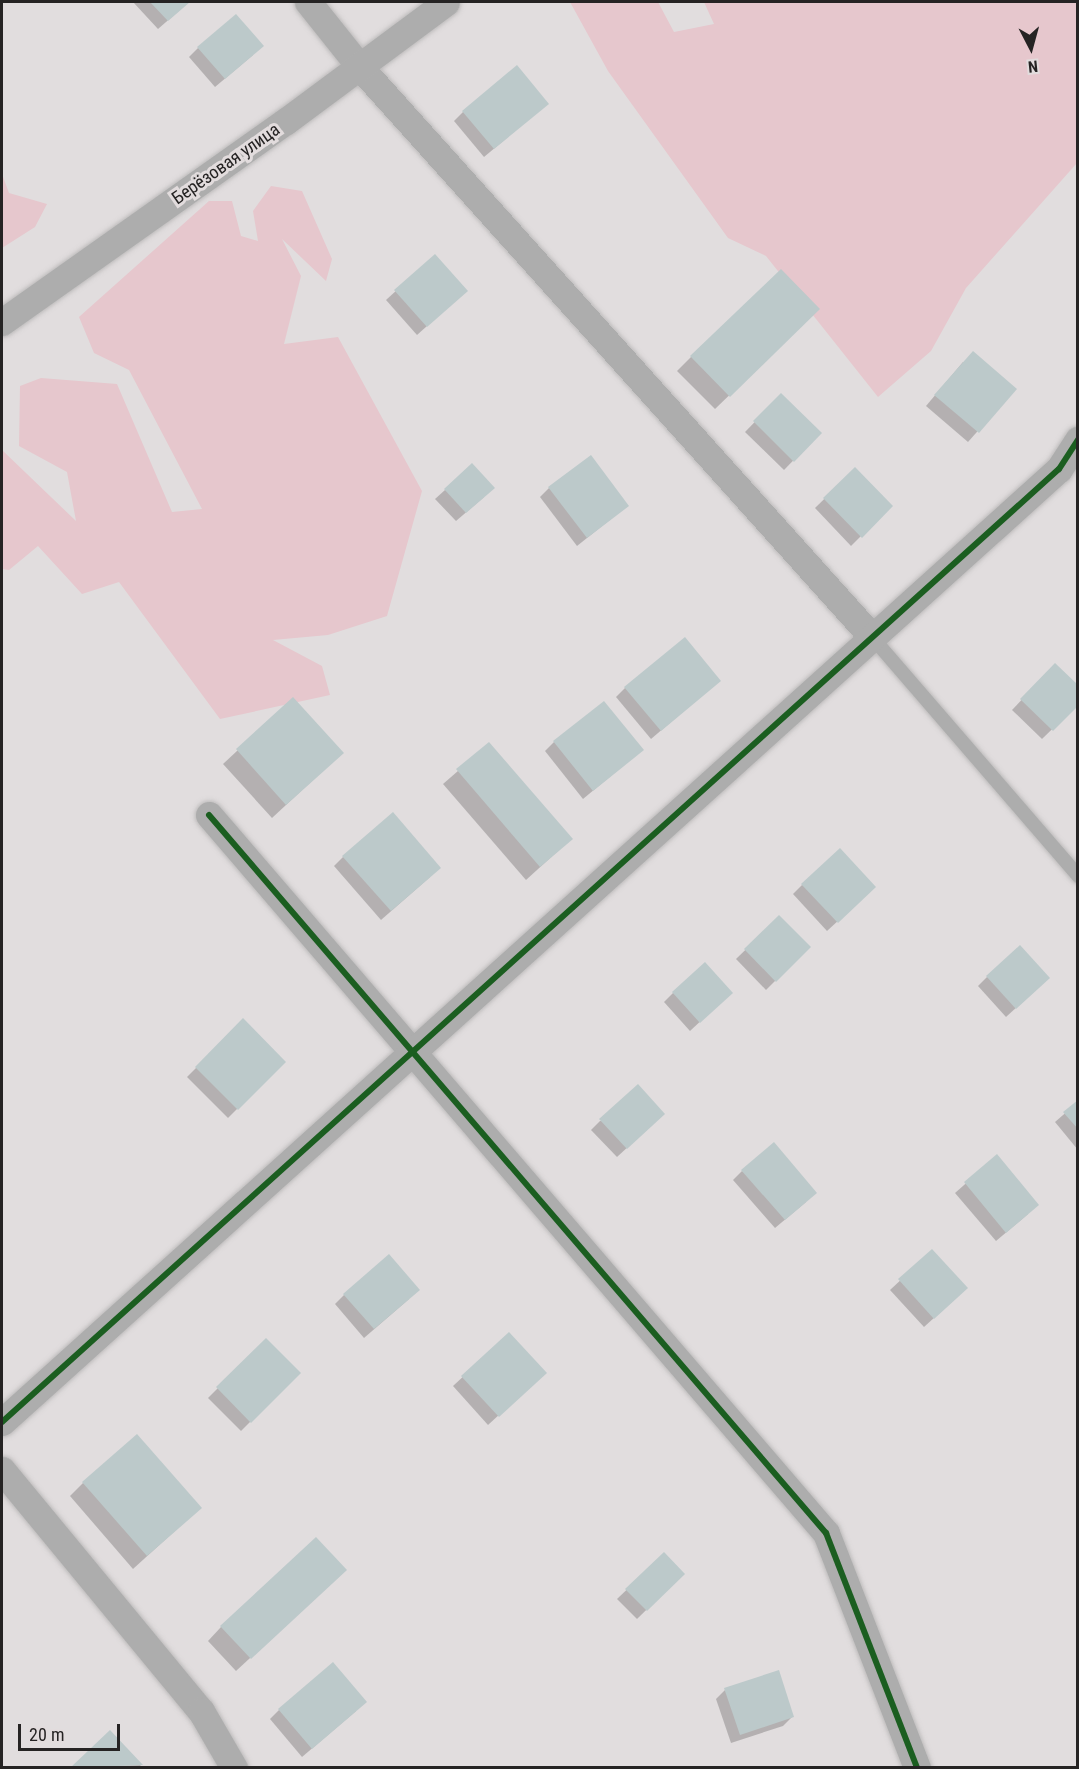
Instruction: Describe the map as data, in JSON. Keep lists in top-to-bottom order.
{
  "streets": {
    "street": ["Берёзовая улица"]
  },
  "scale_bar": "20 m",
  "north": "bottom"
}
